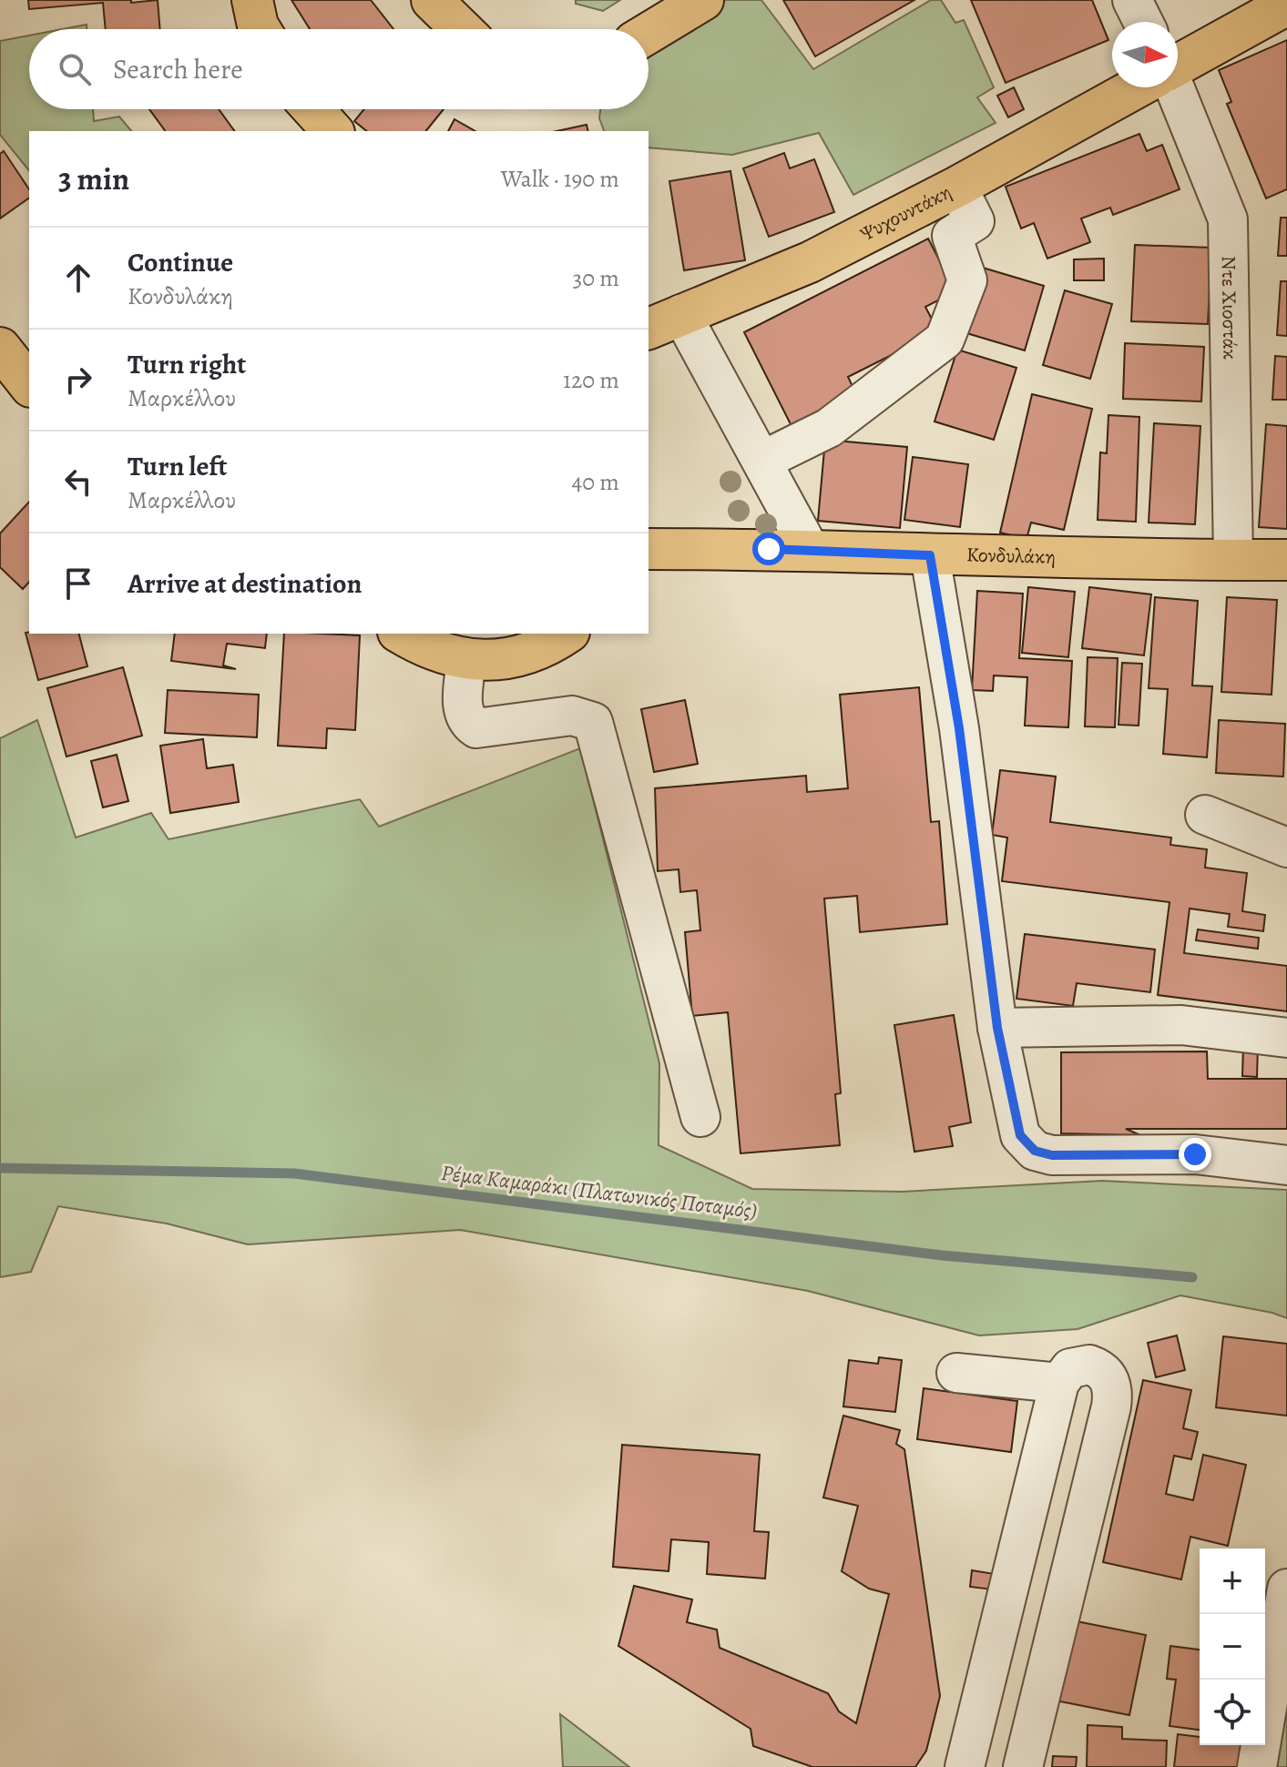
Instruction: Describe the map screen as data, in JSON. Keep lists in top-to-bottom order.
{
  "streets": {
    "main road": ["Ψυχουντάκη", "Κονδυλάκη"],
    "street": ["Ντε Χιοστάκ"]
  },
  "crossings": [
    ["Ντε Χιοστάκ", "Κονδυλάκη"]
  ],
  "water": ["Ρέμα Καμαράκι (Πλατωνικός Ποταμός)"],
  "north": "right",
  "page": {
    "search": "Search here",
    "heading": ["3 min", "Walk · 190 m"],
    "list": [
      ["Continue", "Κονδυλάκη", "30 m"],
      ["Turn right", "Μαρκέλλου", "120 m"],
      ["Turn left", "Μαρκέλλου", "40 m"],
      "Arrive at destination"
    ],
    "map_buttons": ["+", "−"]
  }
}
